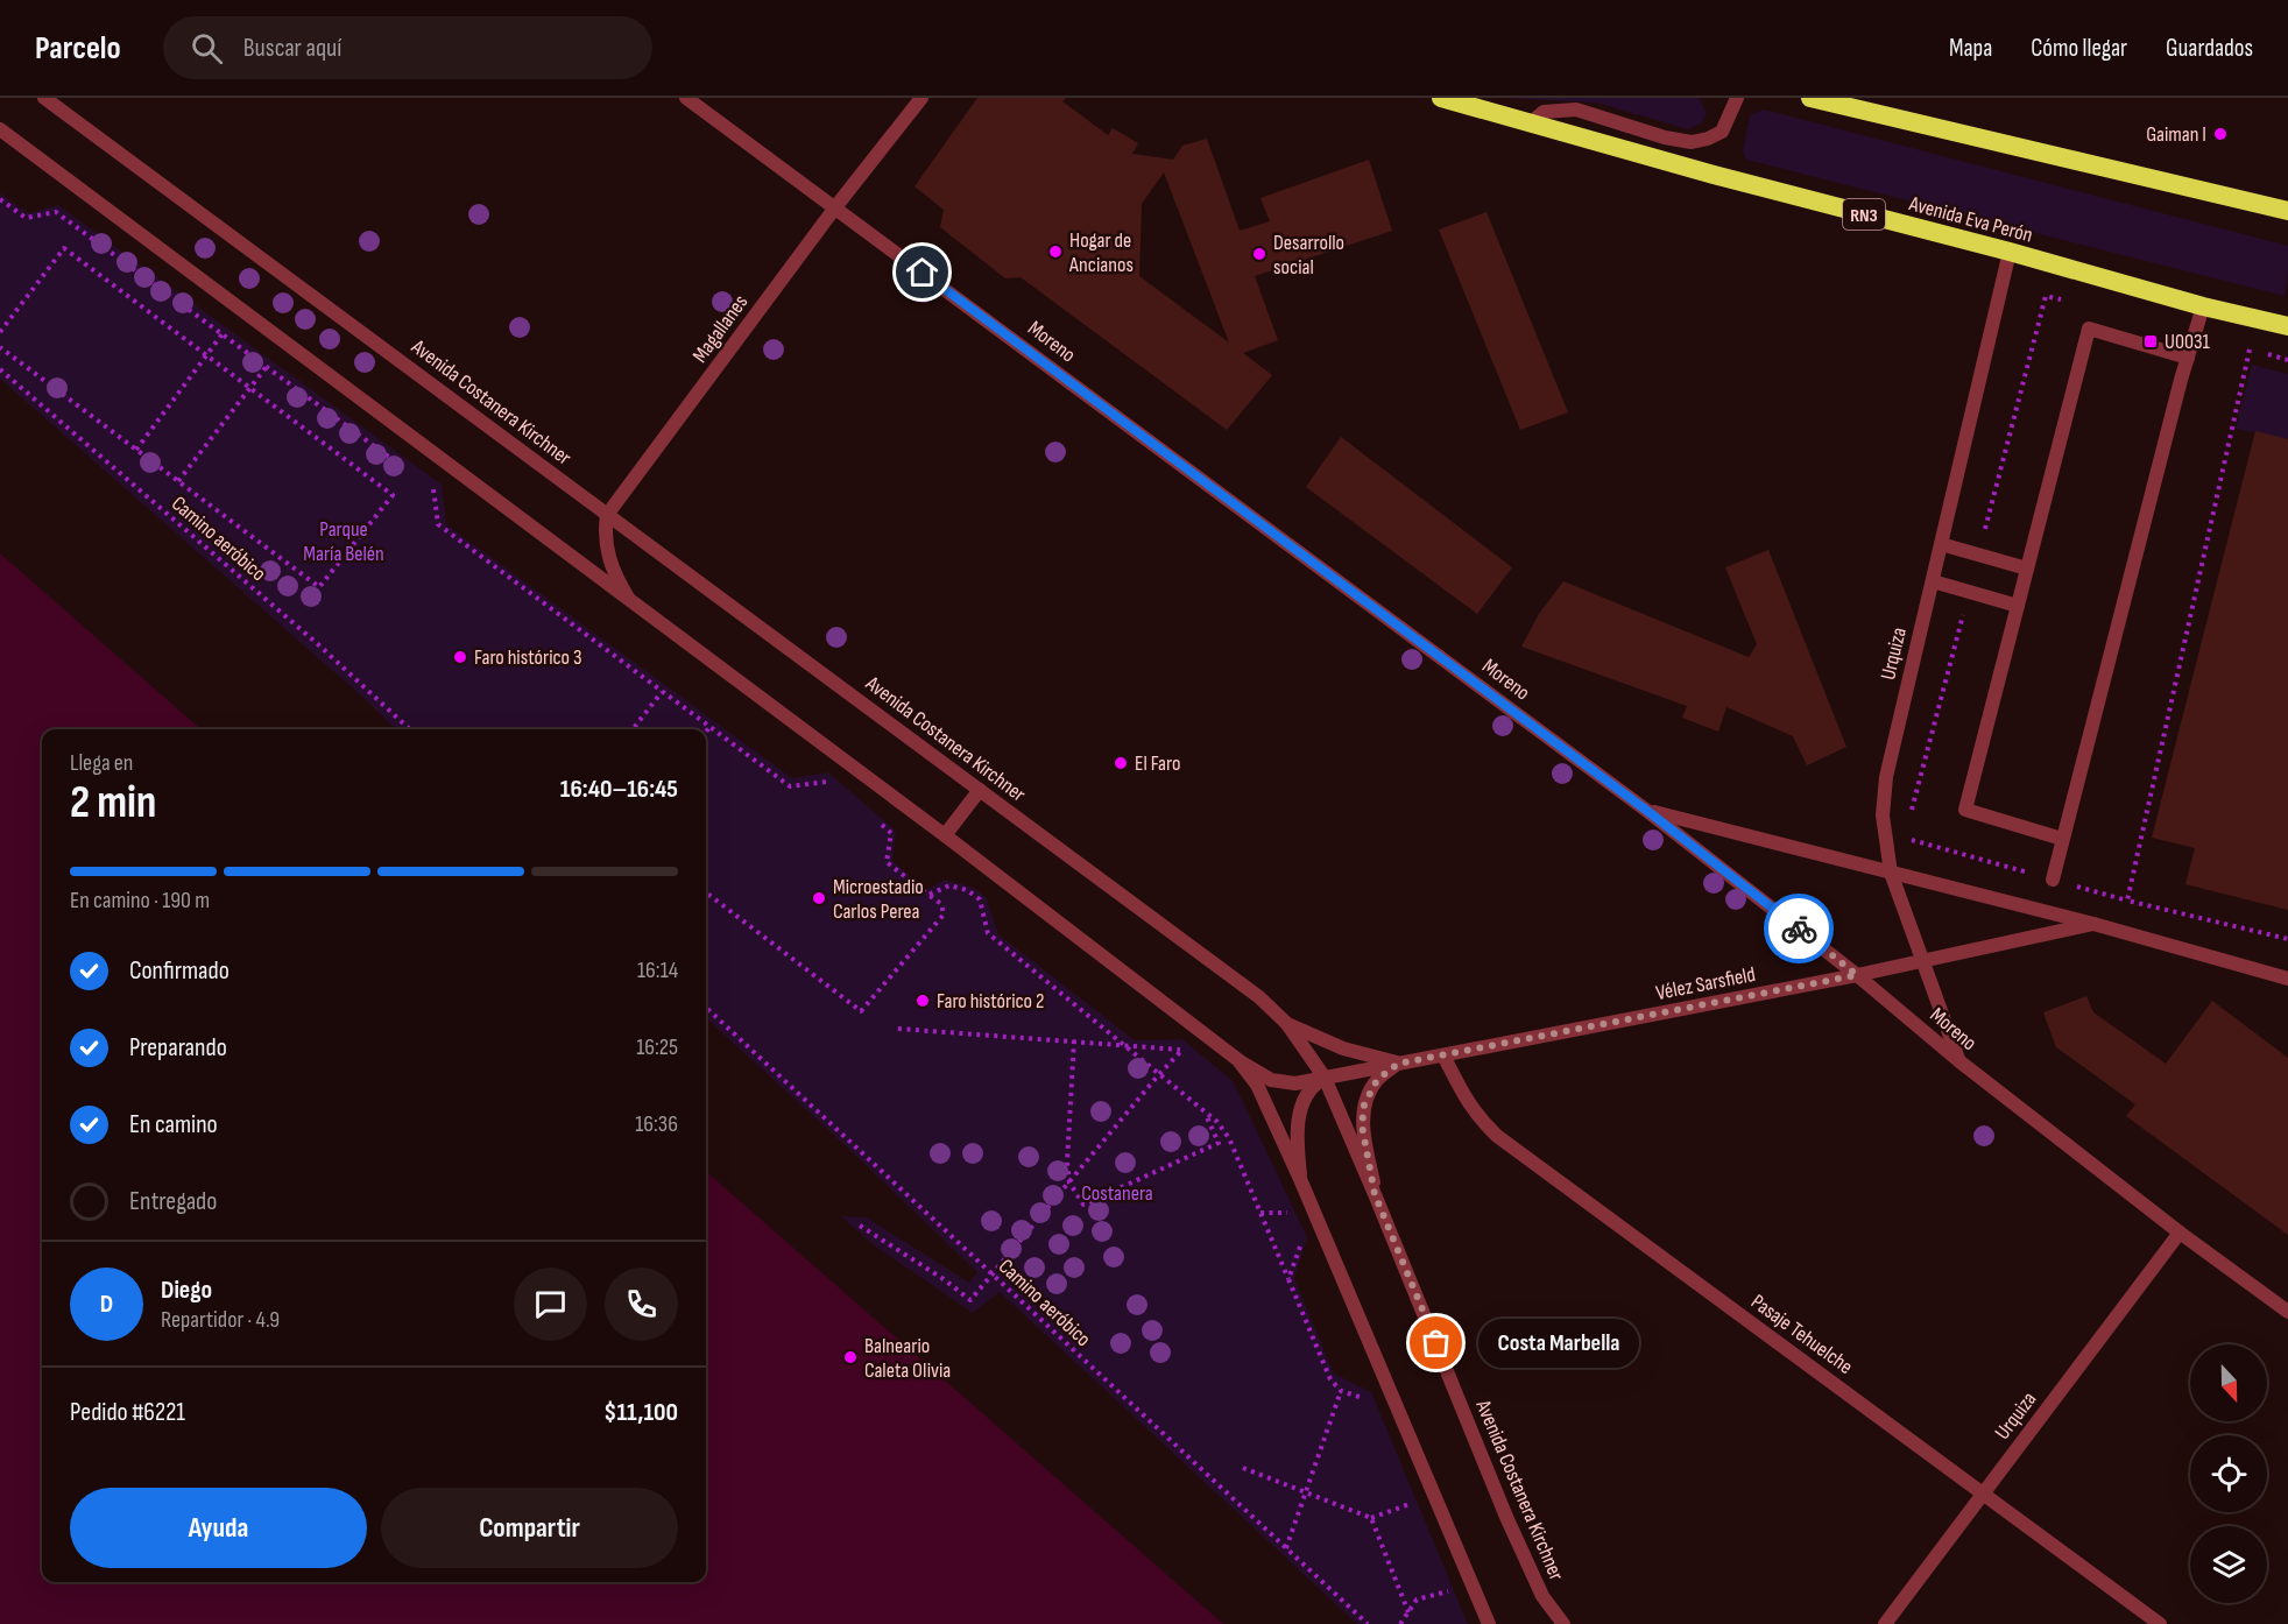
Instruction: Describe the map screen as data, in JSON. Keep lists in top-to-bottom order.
{
  "streets": {
    "highway": ["RN3", "Avenida Eva Perón"],
    "street": [
      "Magallanes",
      "Moreno",
      "Avenida Costanera Kirchner",
      "Urquiza",
      "Vélez Sarsfield",
      "Pasaje Tehuelche"
    ],
    "path": ["Camino aeróbico"]
  },
  "crossings": [
    ["Avenida Eva Perón", "Urquiza"],
    ["Magallanes", "Moreno"],
    ["Magallanes", "Avenida Costanera Kirchner"],
    ["Moreno", "Urquiza"],
    ["Moreno", "Vélez Sarsfield"],
    ["Avenida Costanera Kirchner", "Vélez Sarsfield"],
    ["Urquiza", "Vélez Sarsfield"],
    ["Urquiza", "Pasaje Tehuelche"],
    ["Vélez Sarsfield", "Pasaje Tehuelche"]
  ],
  "parks": ["Parque María Belén", "Costanera"],
  "places": {
    "other": [
      "Gaiman I",
      "Hogar de Ancianos",
      "Desarrollo social",
      "Faro histórico 3",
      "El Faro",
      "Microestadio Carlos Perea",
      "Faro histórico 2",
      "Costa Marbella",
      "Balneario Caleta Olivia"
    ],
    "transit": ["U0031"]
  },
  "north": "bottom",
  "page": {
    "header": "Parcelo",
    "search": "Buscar aquí",
    "nav": ["Mapa", "Cómo llegar", "Guardados"],
    "heading": ["2 min", "Llega en", "16:40–16:45"],
    "panel": [
      "Diego",
      "Repartidor · 4.9",
      "Pedido #6221",
      "$11,100"
    ],
    "bar": "En camino · 190 m",
    "list": [
      ["Confirmado", "16:14"],
      ["Preparando", "16:25"],
      ["En camino", "16:36"],
      "Entregado"
    ],
    "round": "D",
    "bubble": "Costa Marbella",
    "buttons": ["Ayuda", "Compartir"]
  }
}
